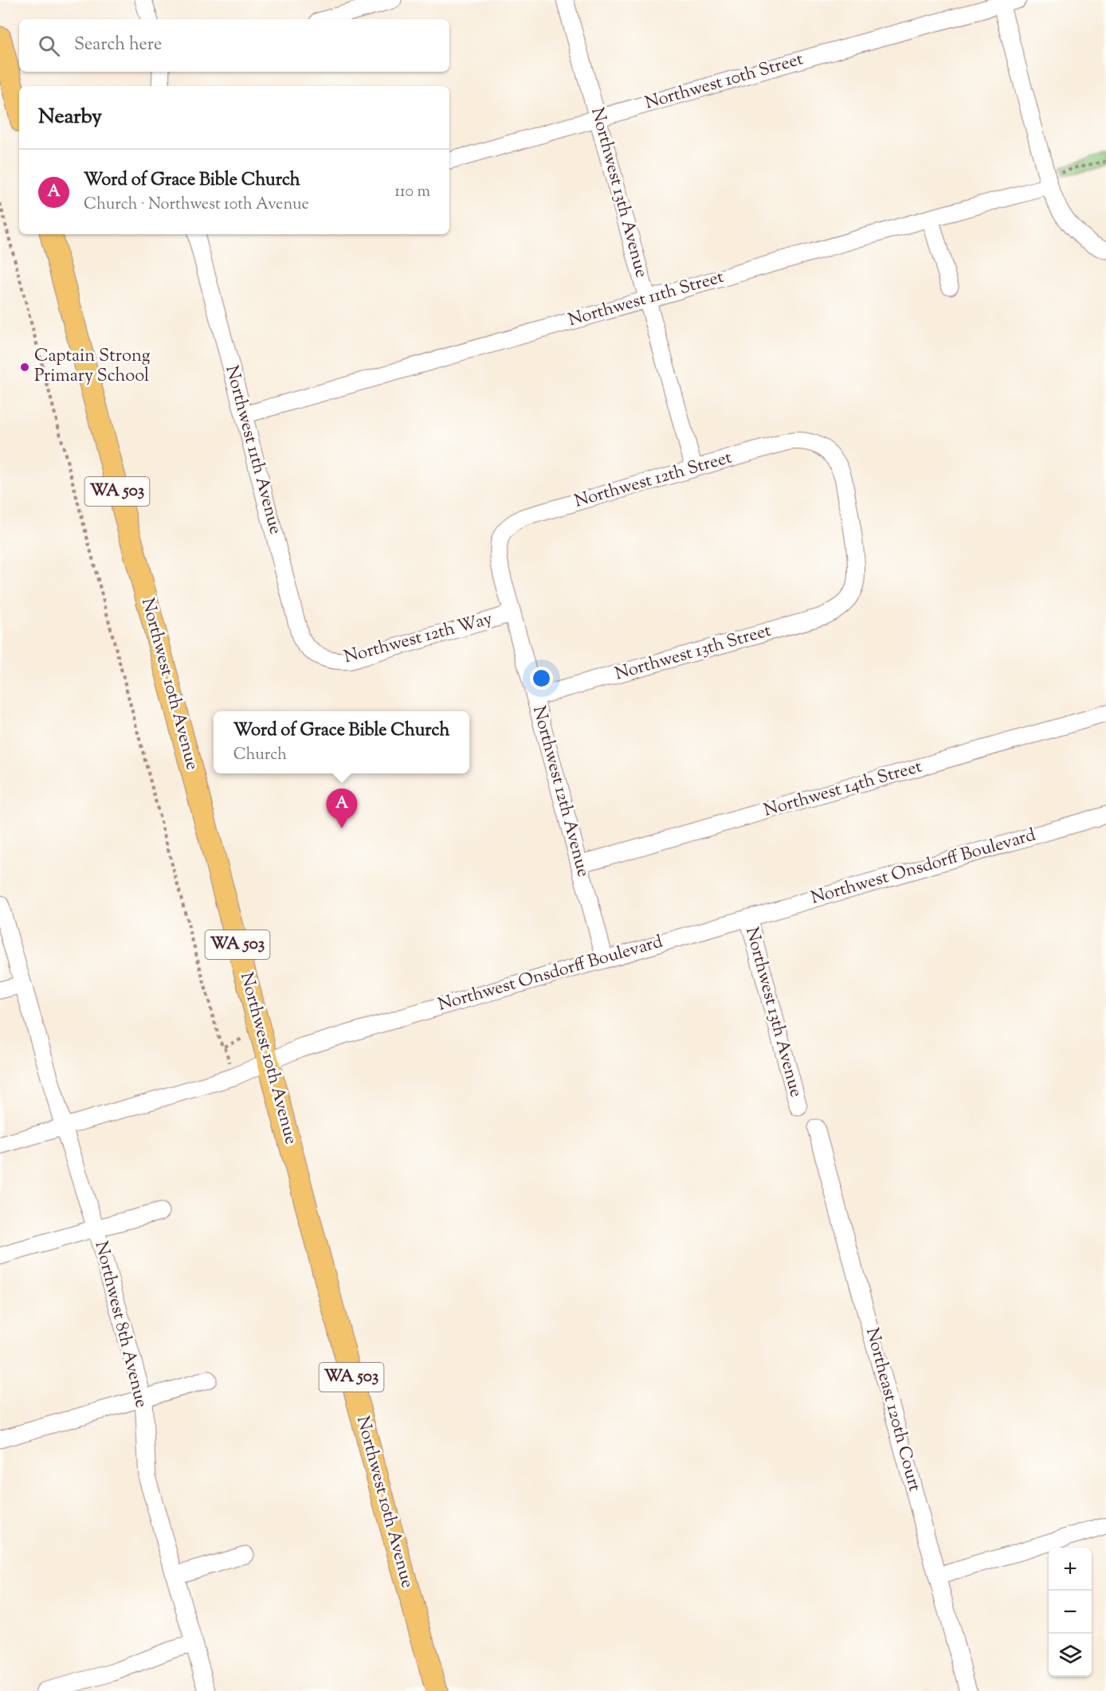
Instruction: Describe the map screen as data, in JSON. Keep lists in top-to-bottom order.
{
  "streets": {
    "main road": ["WA 503", "Northwest 10th Avenue"],
    "street": [
      "Northwest 10th Street",
      "Northwest 13th Avenue",
      "Northwest 11th Street",
      "Northwest 11th Avenue",
      "Northwest 12th Street",
      "Northwest 12th Way",
      "Northwest 13th Street",
      "Northwest 14th Street",
      "Northwest 12th Avenue",
      "Northwest Onsdorff Boulevard",
      "Northwest 8th Avenue",
      "Northeast 120th Court"
    ]
  },
  "crossings": [
    ["Northwest 10th Street", "Northwest 13th Avenue"],
    ["Northwest 13th Avenue", "Northwest 11th Street"],
    ["Northwest 13th Avenue", "Northwest 12th Street"],
    ["Northwest 13th Avenue", "Northwest Onsdorff Boulevard"],
    ["Northwest 11th Street", "Northwest 11th Avenue"],
    ["Northwest 11th Avenue", "Northwest 12th Way"],
    ["Northwest 12th Street", "Northwest 13th Street"],
    ["Northwest 12th Street", "Northwest 12th Avenue"],
    ["Northwest 12th Way", "Northwest 12th Avenue"],
    ["Northwest 13th Street", "Northwest 12th Avenue"],
    ["Northwest 10th Avenue", "Northwest Onsdorff Boulevard"],
    ["Northwest 14th Street", "Northwest 12th Avenue"],
    ["Northwest 12th Avenue", "Northwest Onsdorff Boulevard"],
    ["Northwest Onsdorff Boulevard", "Northwest 8th Avenue"]
  ],
  "places": ["Captain Strong Primary School"],
  "page": {
    "search": "Search here",
    "heading": "Nearby",
    "list": [
      {
        "mark": "A",
        "name": "Word of Grace Bible Church",
        "note": "Church · Northwest 10th Avenue",
        "value": "110 m"
      }
    ],
    "popup": ["Word of Grace Bible Church", "Church"],
    "pins": "A",
    "map_buttons": ["+", "−"]
  }
}
